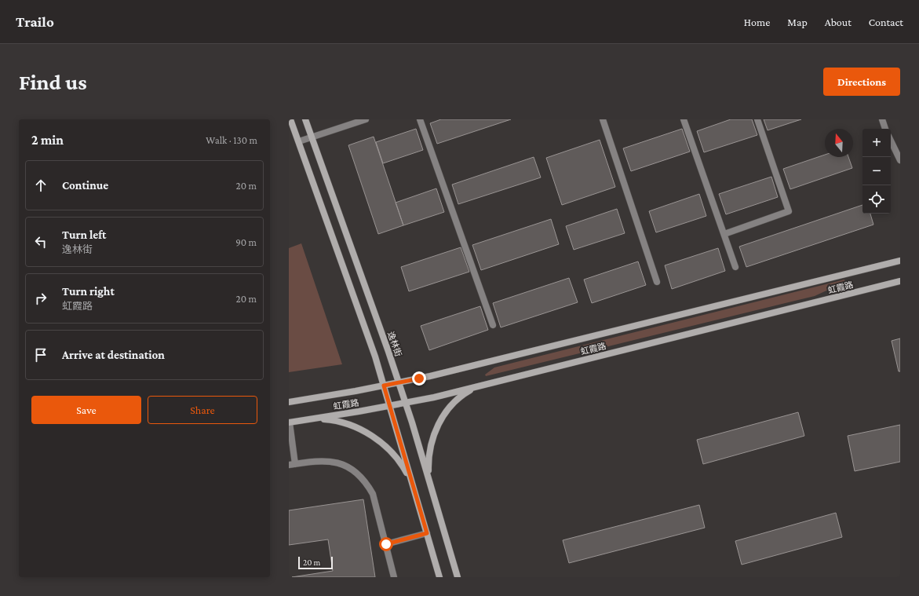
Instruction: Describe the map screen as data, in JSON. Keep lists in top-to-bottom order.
{
  "streets": {
    "street": ["虹霞路", "逸林街"]
  },
  "crossings": [
    ["虹霞路", "逸林街"]
  ],
  "scale_bar": "20 m",
  "north": "top",
  "page": {
    "header": "Trailo",
    "nav": [
      "Home",
      "Map",
      "About",
      "Contact"
    ],
    "buttons": [
      "Directions",
      ["Save", "Share"]
    ],
    "title": "Find us",
    "heading": ["2 min", "Walk · 130 m"],
    "map_buttons": ["+", "−"],
    "list": [
      ["Continue", "20 m"],
      ["Turn left", "逸林街", "90 m"],
      ["Turn right", "虹霞路", "20 m"],
      "Arrive at destination"
    ],
    "scale": "20 m"
  }
}
